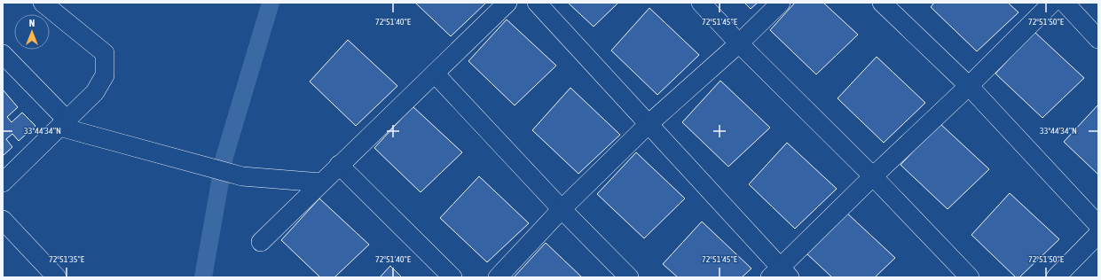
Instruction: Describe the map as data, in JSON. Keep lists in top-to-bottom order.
{
  "north": "top",
  "coordinates": [
    "72°51'40\"E",
    "72°51'45\"E",
    "72°51'50\"E",
    "33°44'34\"N",
    "72°51'35\"E"
  ]
}
